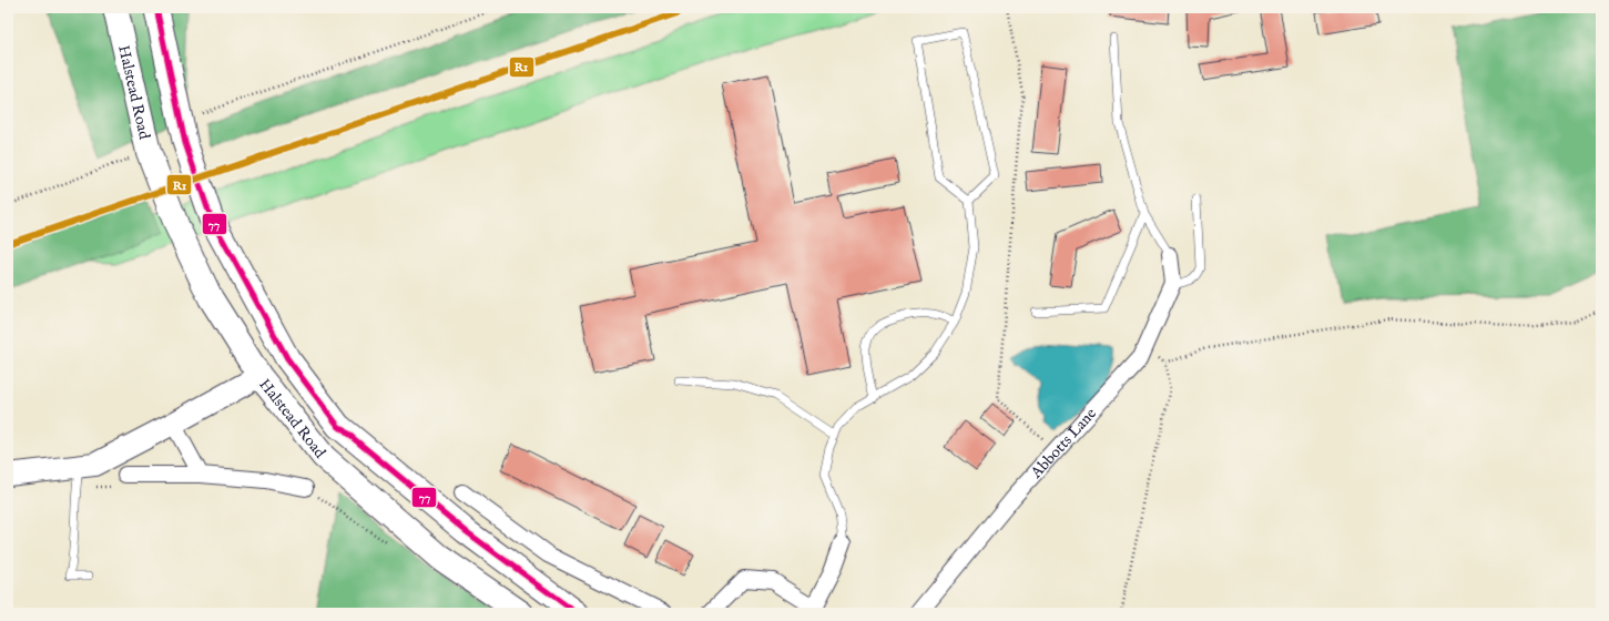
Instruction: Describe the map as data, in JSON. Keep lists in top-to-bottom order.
{
  "streets": {
    "main road": ["Halstead Road"],
    "street": ["Abbotts Lane"]
  },
  "lines": ["transit line R1", "transit line 77"]
}
